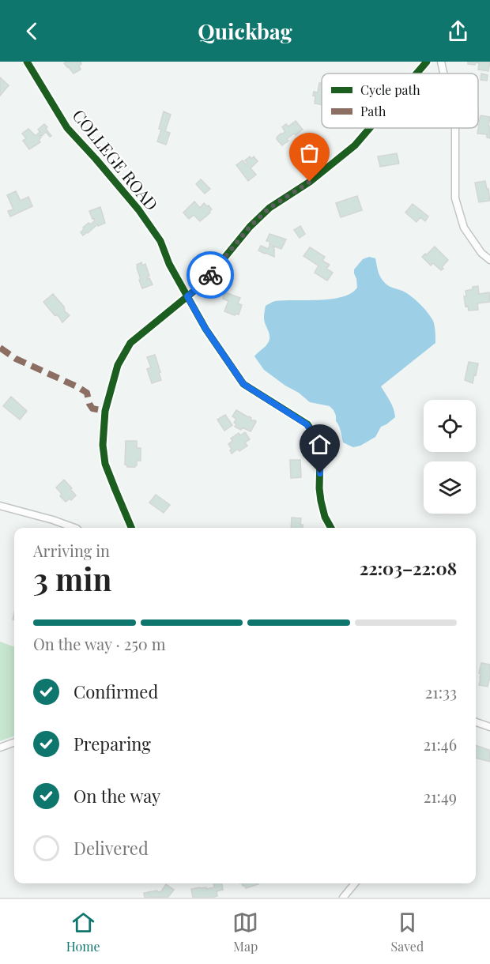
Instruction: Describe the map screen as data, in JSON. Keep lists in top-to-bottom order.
{
  "streets": {
    "street": ["COLLEGE ROAD"]
  },
  "legend": ["Cycle path", "Path"],
  "page": {
    "header": "Quickbag",
    "heading": ["3 min", "Arriving in", "22:03–22:08"],
    "bar": "On the way · 250 m",
    "list": [
      ["Confirmed", "21:33"],
      ["Preparing", "21:46"],
      ["On the way", "21:49"],
      "Delivered"
    ],
    "tabs": ["Home", "Map", "Saved"]
  }
}
